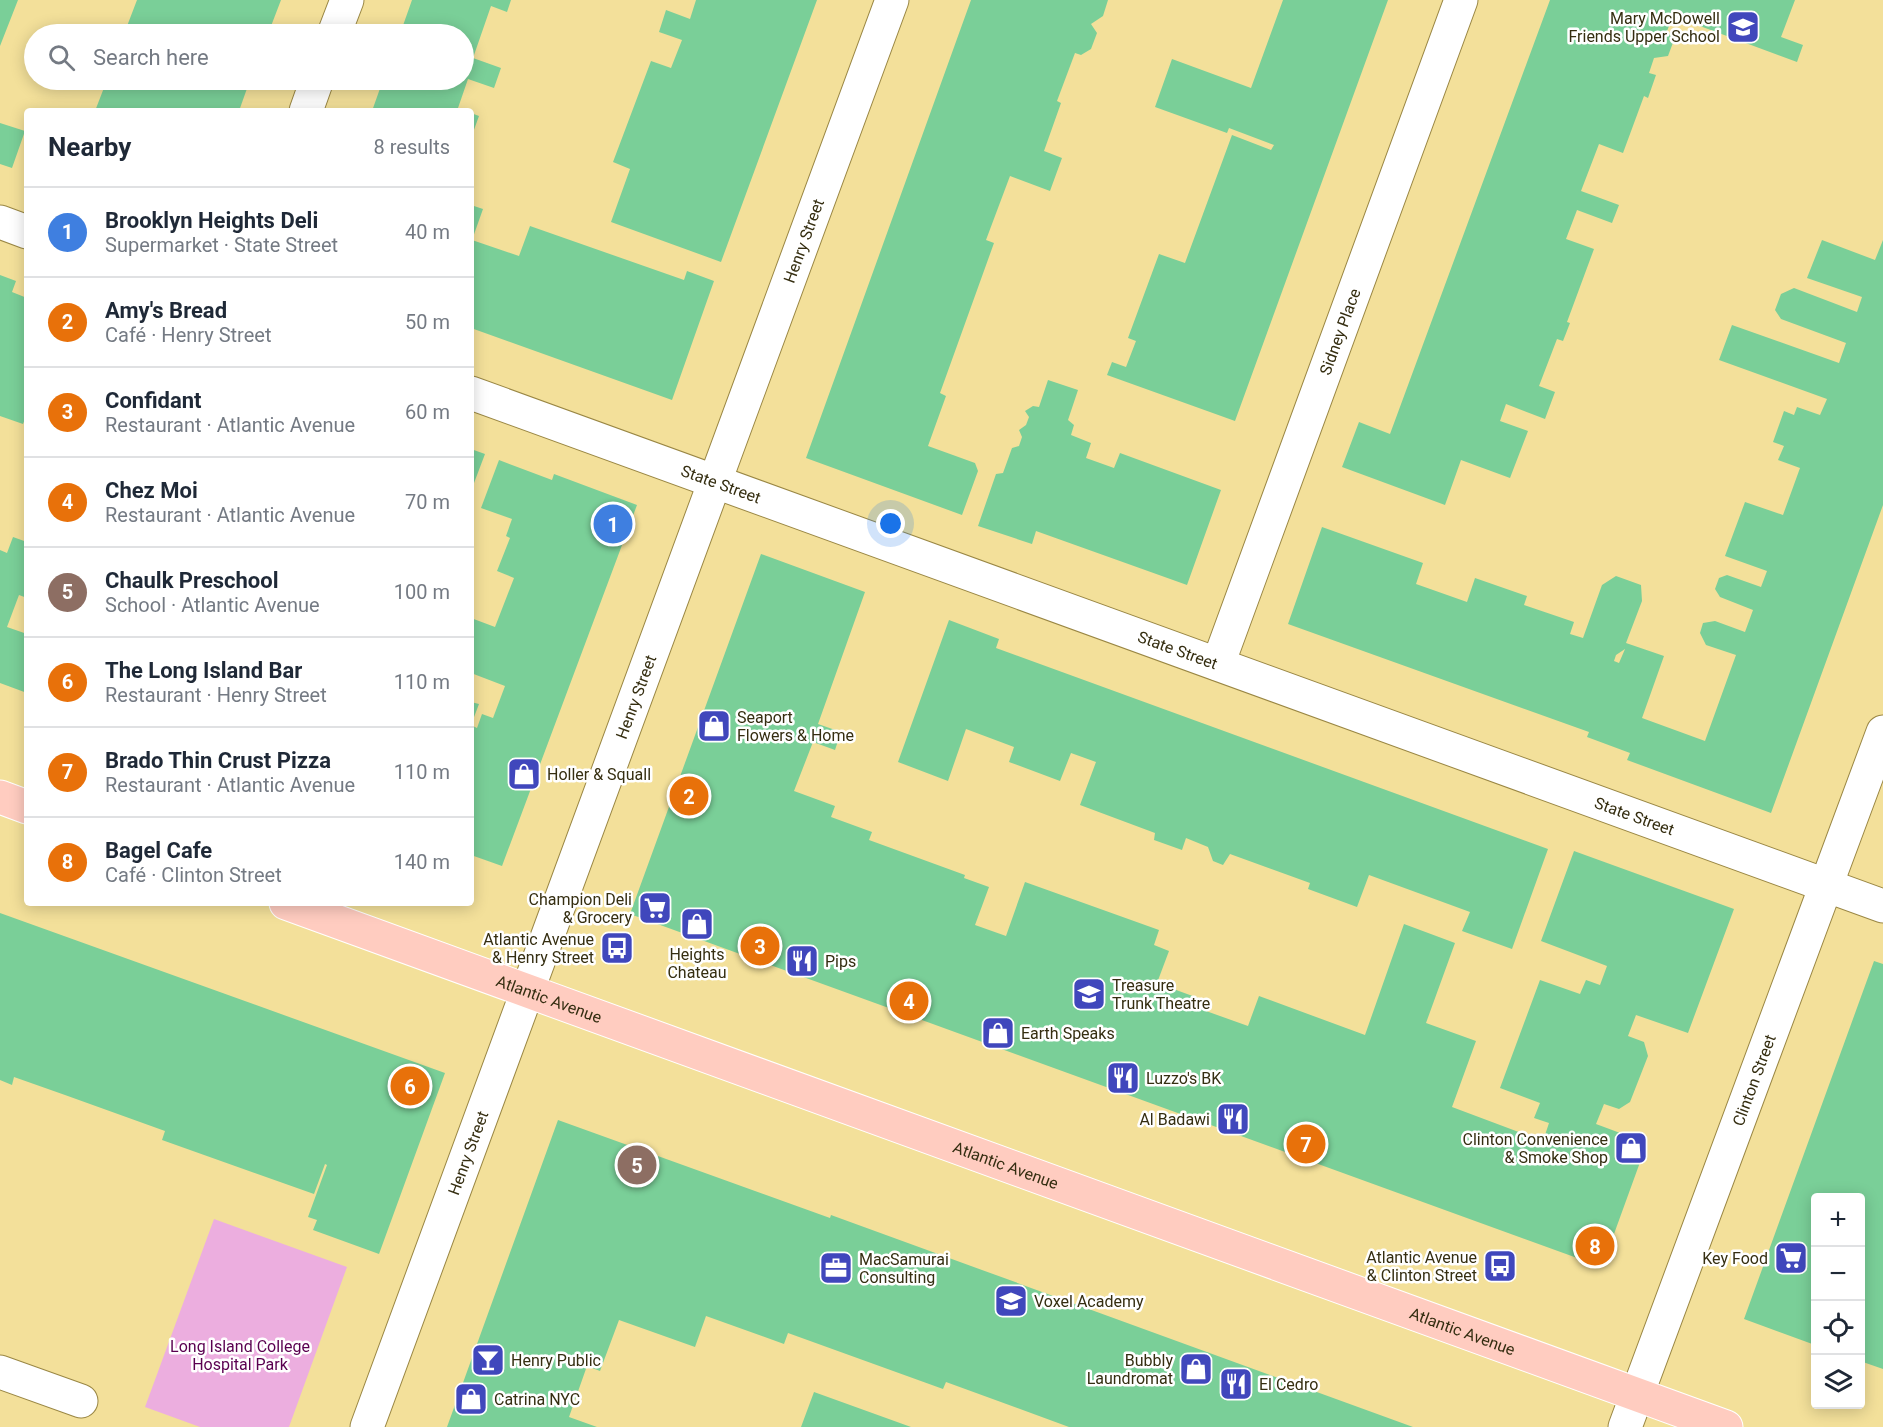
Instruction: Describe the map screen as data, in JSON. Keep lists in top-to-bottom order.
{
  "streets": {
    "main road": ["Atlantic Avenue"],
    "street": [
      "Henry Street",
      "Sidney Place",
      "State Street",
      "Clinton Street"
    ]
  },
  "crossings": [
    ["Henry Street", "State Street"],
    ["Henry Street", "Atlantic Avenue"],
    ["Sidney Place", "State Street"],
    ["State Street", "Clinton Street"],
    ["Atlantic Avenue", "Clinton Street"]
  ],
  "parks": ["Long Island College Hospital Park"],
  "places": {
    "school or university": ["Mary McDowell Friends Upper School", "Treasure Trunk Theatre", "Voxel Academy"],
    "shop": [
      "Seaport Flowers & Home",
      "Holler & Squall",
      "Heights Chateau",
      "Earth Speaks",
      "Clinton Convenience & Smoke Shop",
      "Bubbly Laundromat",
      "Catrina NYC"
    ],
    "supermarket": ["Champion Deli & Grocery", "Key Food"],
    "bus stop": ["Atlantic Avenue & Henry Street", "Atlantic Avenue & Clinton Street"],
    "restaurant": [
      "Pips",
      "Luzzo's BK",
      "Al Badawi",
      "El Cedro"
    ],
    "office": ["MacSamurai Consulting"],
    "bar": ["Henry Public"]
  },
  "page": {
    "search": "Search here",
    "heading": ["Nearby", "8 results"],
    "list": [
      {
        "mark": "1",
        "name": "Brooklyn Heights Deli",
        "note": "Supermarket · State Street",
        "value": "40 m"
      },
      {
        "mark": "2",
        "name": "Amy's Bread",
        "note": "Café · Henry Street",
        "value": "50 m"
      },
      {
        "mark": "3",
        "name": "Confidant",
        "note": "Restaurant · Atlantic Avenue",
        "value": "60 m"
      },
      {
        "mark": "4",
        "name": "Chez Moi",
        "note": "Restaurant · Atlantic Avenue",
        "value": "70 m"
      },
      {
        "mark": "5",
        "name": "Chaulk Preschool",
        "note": "School · Atlantic Avenue",
        "value": "100 m"
      },
      {
        "mark": "6",
        "name": "The Long Island Bar",
        "note": "Restaurant · Henry Street",
        "value": "110 m"
      },
      {
        "mark": "7",
        "name": "Brado Thin Crust Pizza",
        "note": "Restaurant · Atlantic Avenue",
        "value": "110 m"
      },
      {
        "mark": "8",
        "name": "Bagel Cafe",
        "note": "Café · Clinton Street",
        "value": "140 m"
      }
    ],
    "pins": [
      "1",
      "2",
      "3",
      "4",
      "6",
      "7",
      "5",
      "8"
    ],
    "map_buttons": ["+", "−"]
  }
}
